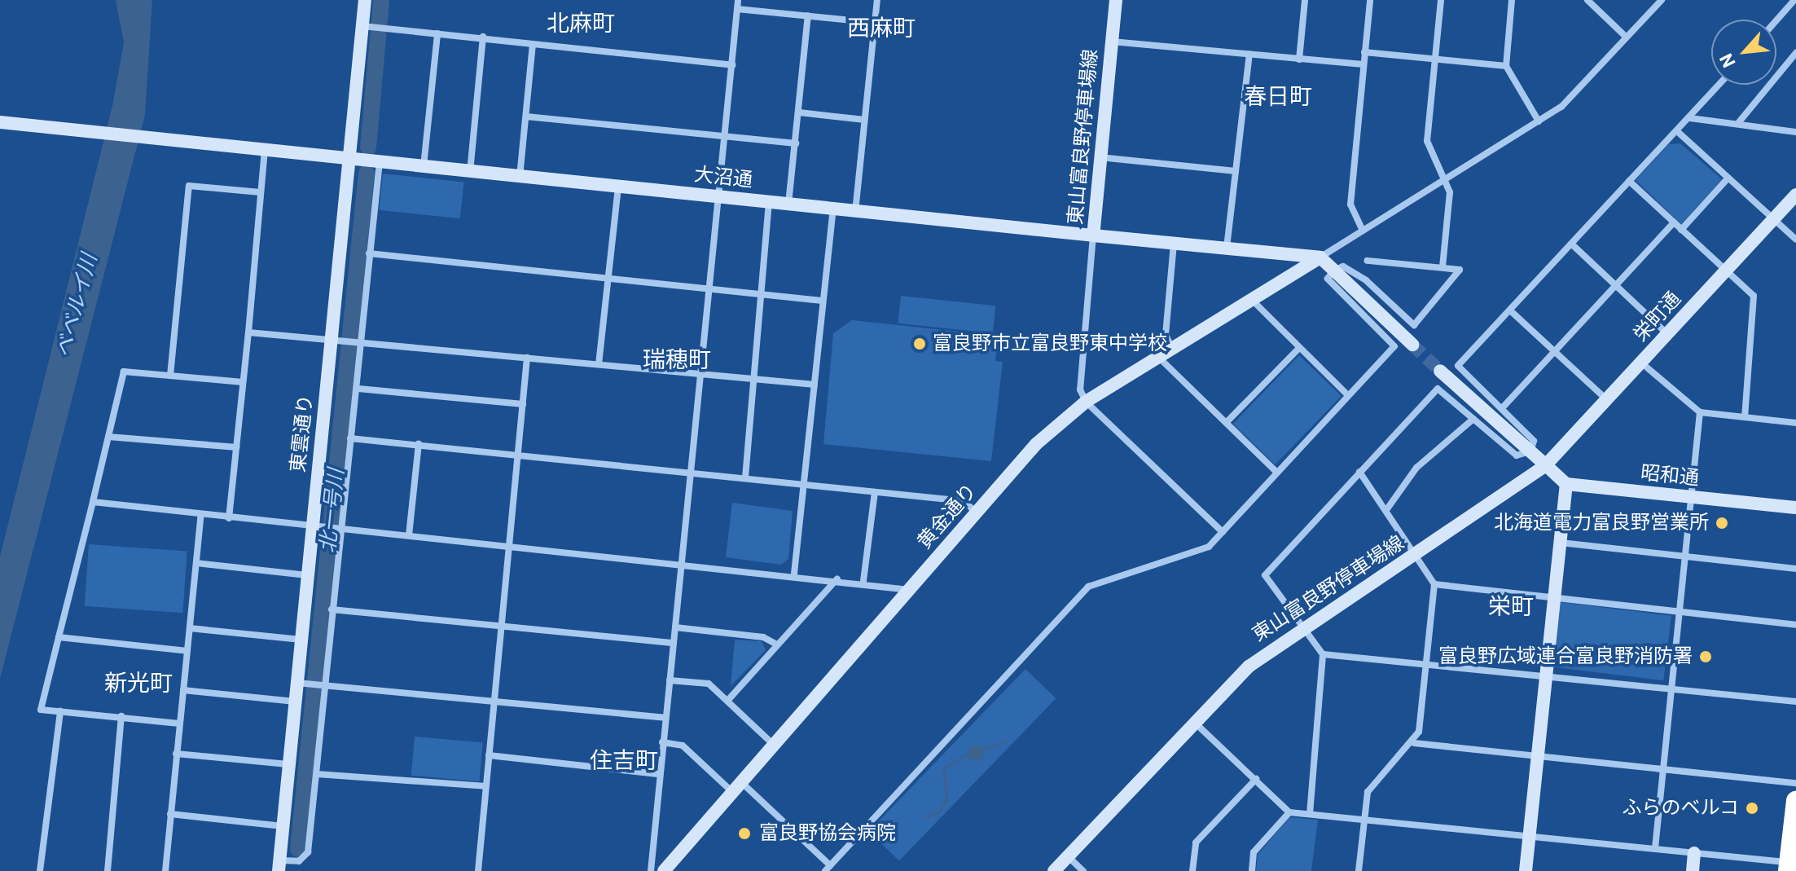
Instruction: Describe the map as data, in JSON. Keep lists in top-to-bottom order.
{
  "streets": {
    "street": [
      "東山富良野停車場線",
      "大沼通",
      "栄町通",
      "東雲通り",
      "昭和通",
      "黄金通り"
    ]
  },
  "crossings": [
    ["東山富良野停車場線", "大沼通"],
    ["東山富良野停車場線", "栄町通"],
    ["東山富良野停車場線", "黄金通り"],
    ["大沼通", "東雲通り"]
  ],
  "districts": [
    "北麻町",
    "西麻町",
    "春日町",
    "瑞穂町",
    "栄町",
    "新光町",
    "住吉町"
  ],
  "water": ["ベベルイ川", "北一号川"],
  "places": [
    "富良野市立富良野東中学校",
    "北海道電力富良野営業所",
    "富良野広域連合富良野消防署",
    "ふらのベルコ",
    "富良野協会病院"
  ],
  "north": "bottom left"
}
